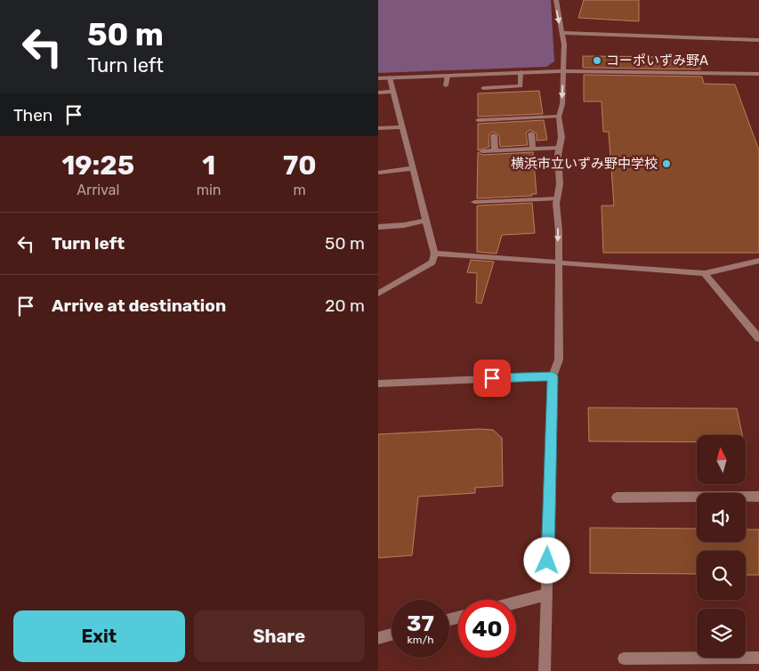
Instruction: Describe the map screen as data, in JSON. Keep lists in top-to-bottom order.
{
  "places": ["コーポいずみ野A", "横浜市立いずみ野中学校"],
  "north": "top",
  "page": {
    "turn": ["50 m", "Turn left"],
    "then": "Then",
    "eta": [
      "19:25",
      "Arrival",
      "1",
      "min",
      "70",
      "m"
    ],
    "list": [
      {
        "name": "Turn left",
        "value": "50 m"
      },
      {
        "name": "Arrive at destination",
        "value": "20 m"
      }
    ],
    "speed": "37 km/h",
    "limit": "40",
    "buttons": ["Exit", "Share"]
  }
}
